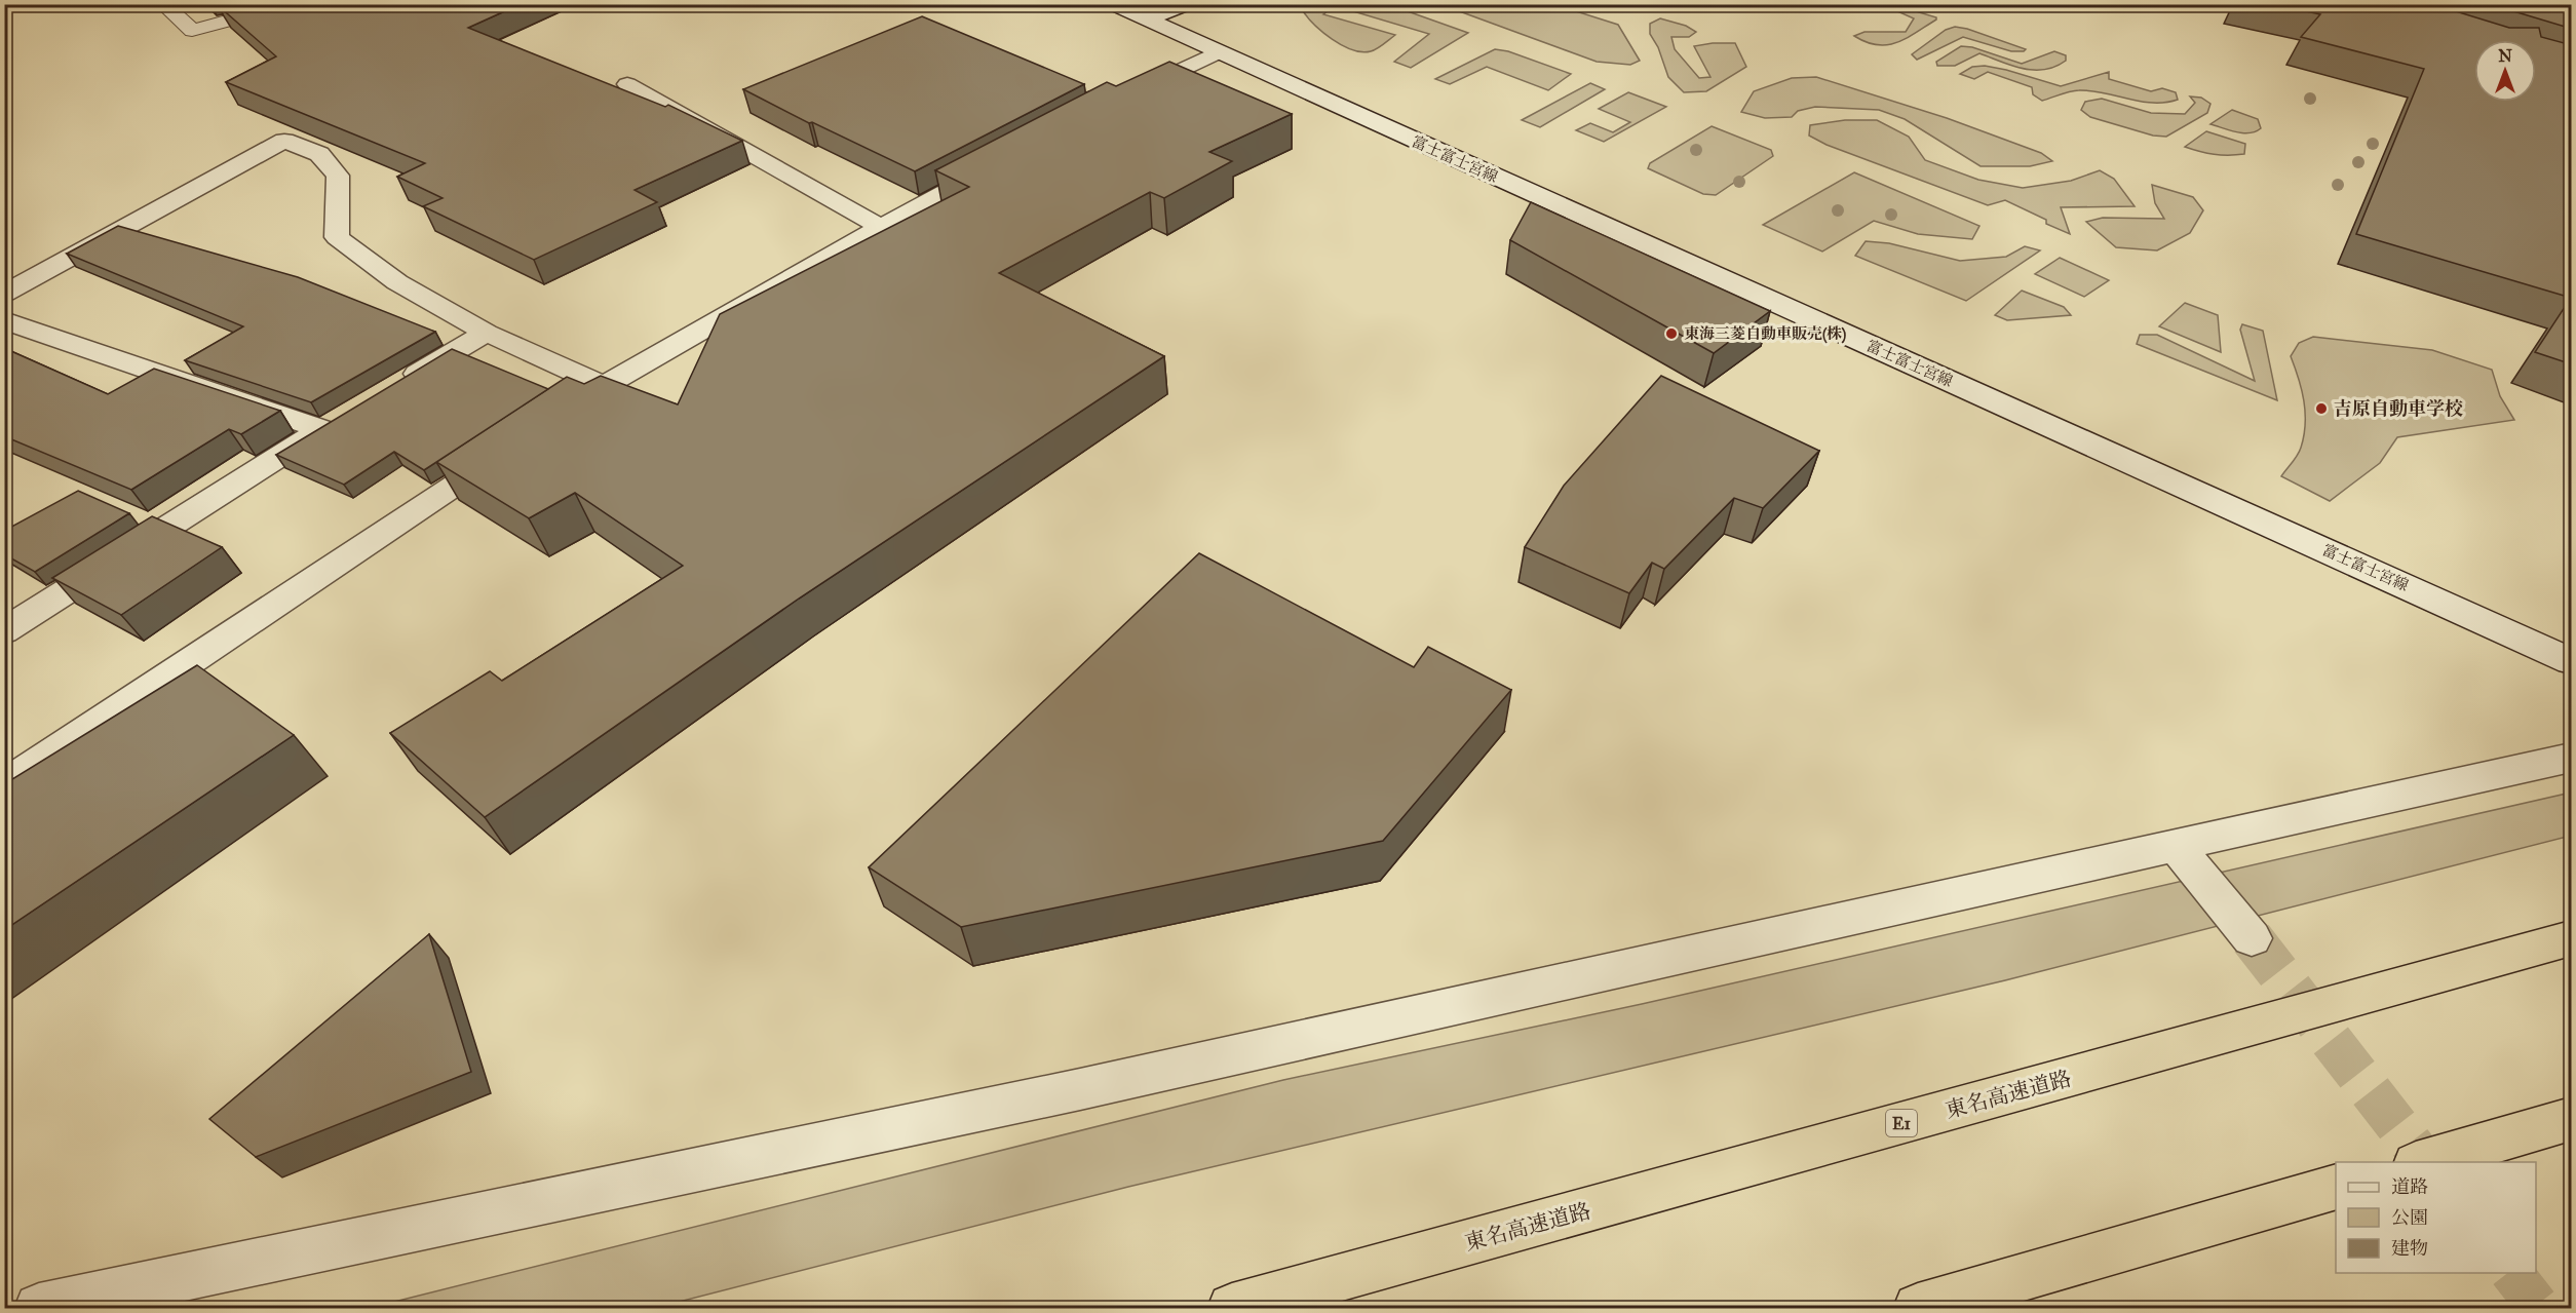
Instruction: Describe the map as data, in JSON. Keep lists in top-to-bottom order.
{
  "streets": {
    "highway": ["東名高速道路", "E1"],
    "street": ["富士富士宮線"]
  },
  "places": ["東海三菱自動車販売(株)", "吉原自動車学校"],
  "legend": ["道路", "公園", "建物"],
  "north": "top"
}
